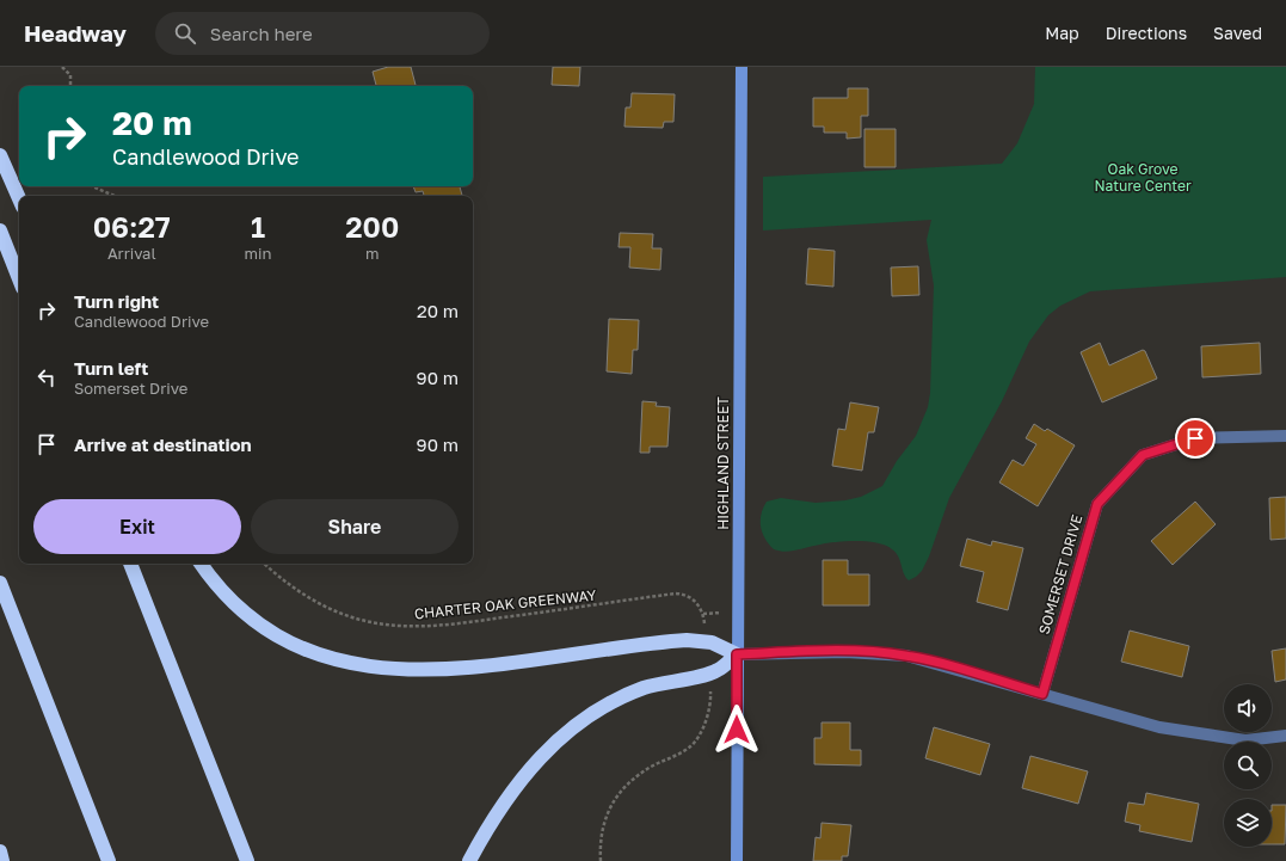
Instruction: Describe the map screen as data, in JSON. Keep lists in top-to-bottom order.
{
  "streets": {
    "main road": ["HIGHLAND STREET"],
    "street": ["SOMERSET DRIVE"],
    "path": ["CHARTER OAK GREENWAY"]
  },
  "parks": ["Oak Grove Nature Center"],
  "page": {
    "header": "Headway",
    "search": "Search here",
    "nav": ["Map", "Directions", "Saved"],
    "turn": ["20 m", "Candlewood Drive"],
    "eta": [
      "06:27",
      "Arrival",
      "1",
      "min",
      "200",
      "m"
    ],
    "list": [
      {
        "name": "Turn right",
        "note": "Candlewood Drive",
        "value": "20 m"
      },
      {
        "name": "Turn left",
        "note": "Somerset Drive",
        "value": "90 m"
      },
      {
        "name": "Arrive at destination",
        "value": "90 m"
      }
    ],
    "buttons": ["Exit", "Share"]
  }
}
